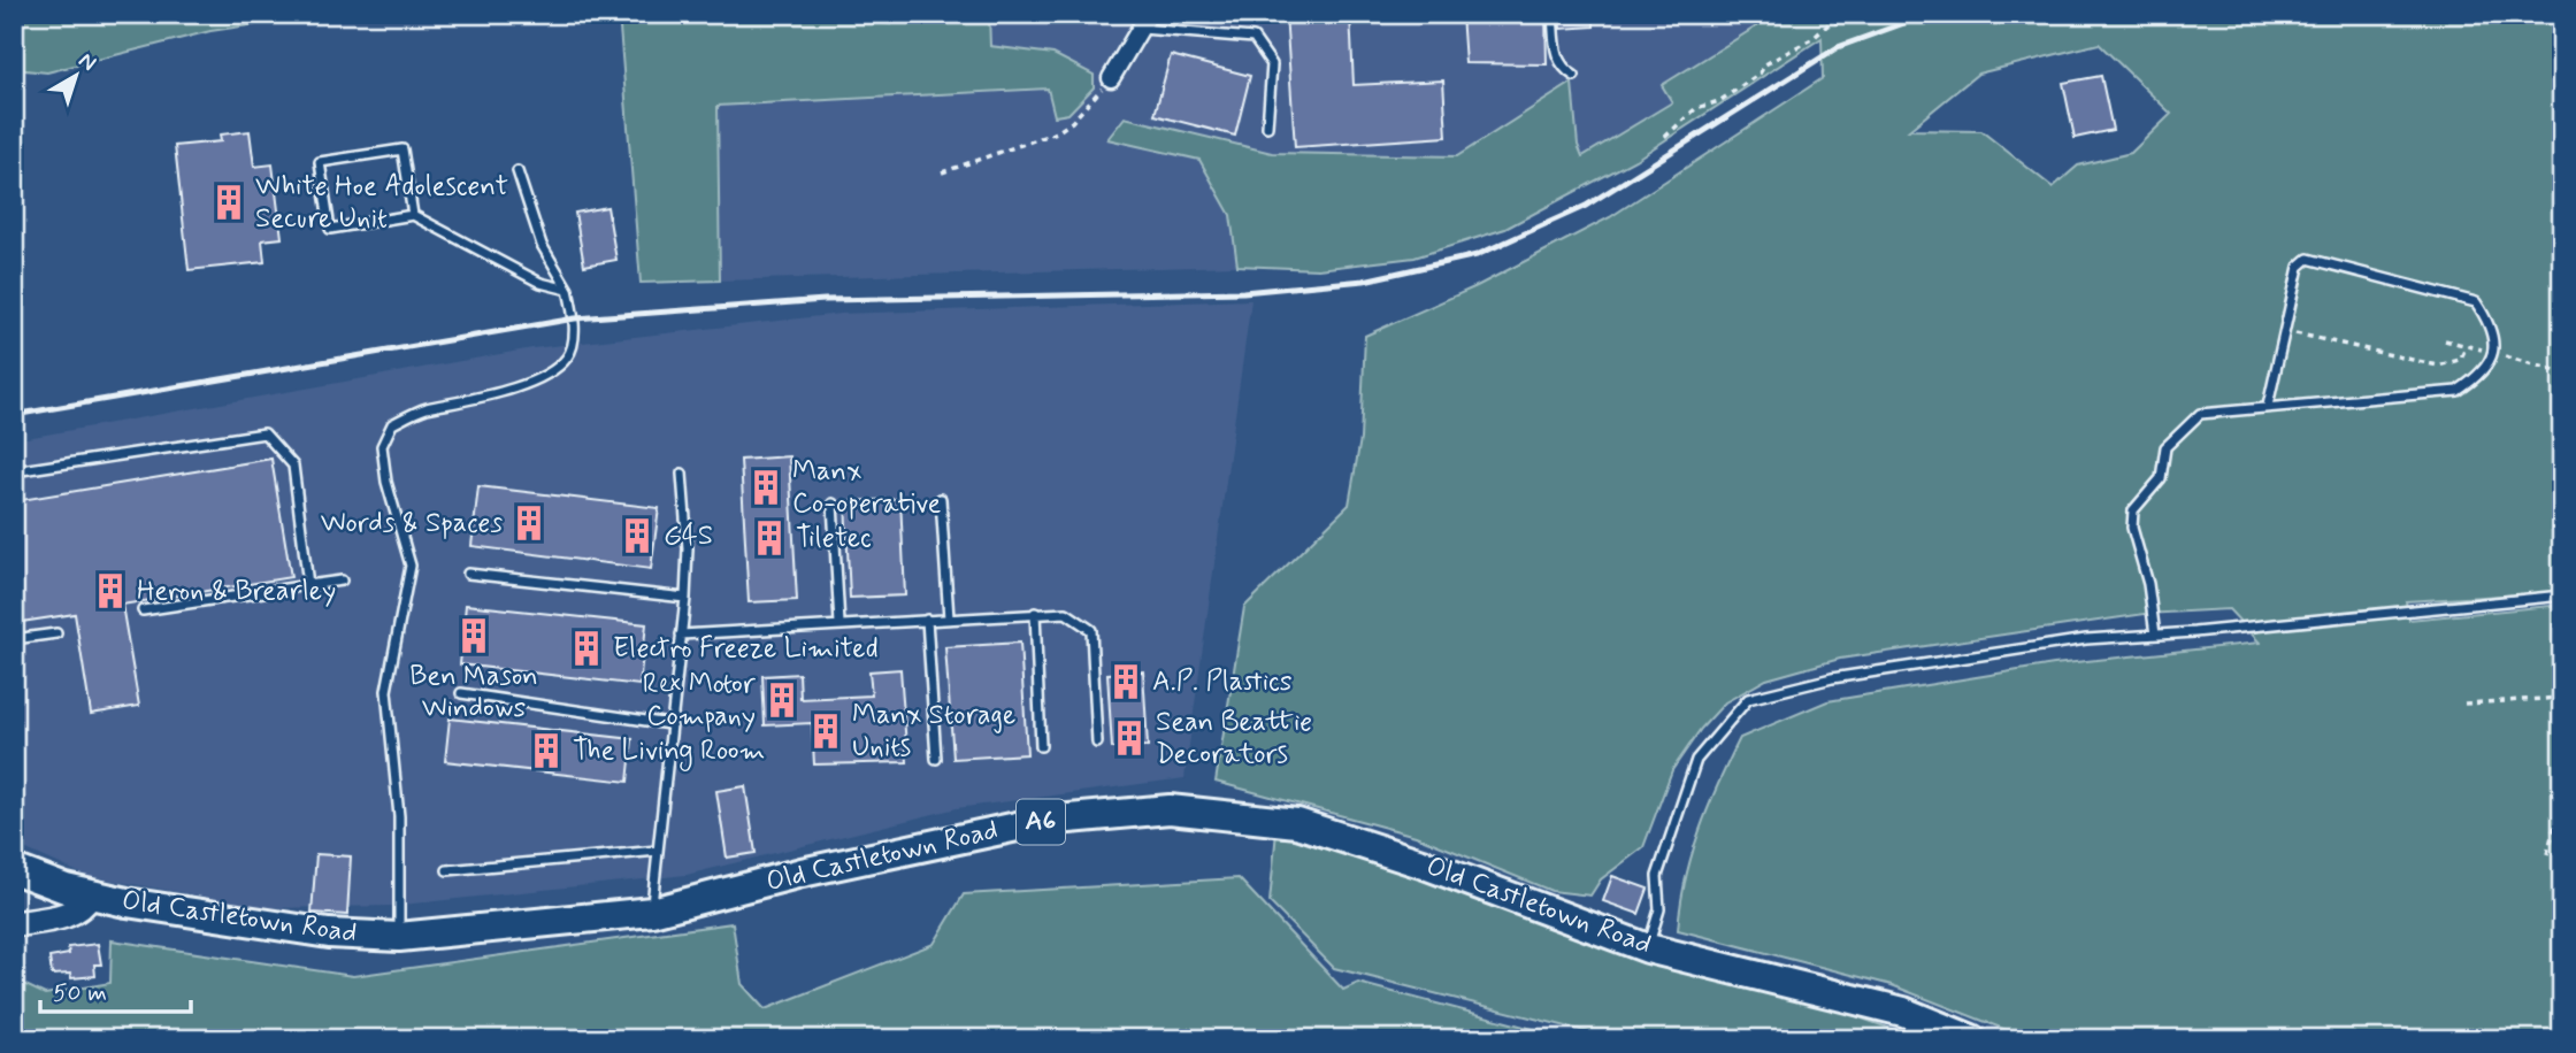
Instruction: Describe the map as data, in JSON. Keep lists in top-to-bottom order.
{
  "streets": {
    "highway": ["A6", "Old Castletown Road"]
  },
  "crossings": [
    ["A6", "Old Castletown Road"]
  ],
  "places": {
    "building": [
      "White Hoe Adolescent Secure Unit",
      "Manx Co-operative",
      "Words & Spaces",
      "G4S",
      "Tiletec",
      "Heron & Brearley",
      "Ben Mason Windows",
      "Electro Freeze Limited",
      "A.P. Plastics",
      "Rex Motor Company",
      "Manx Storage Units",
      "Sean Beattie Decorators",
      "The Living Room"
    ]
  },
  "scale_bar": "50 m",
  "north": "top right"
}
